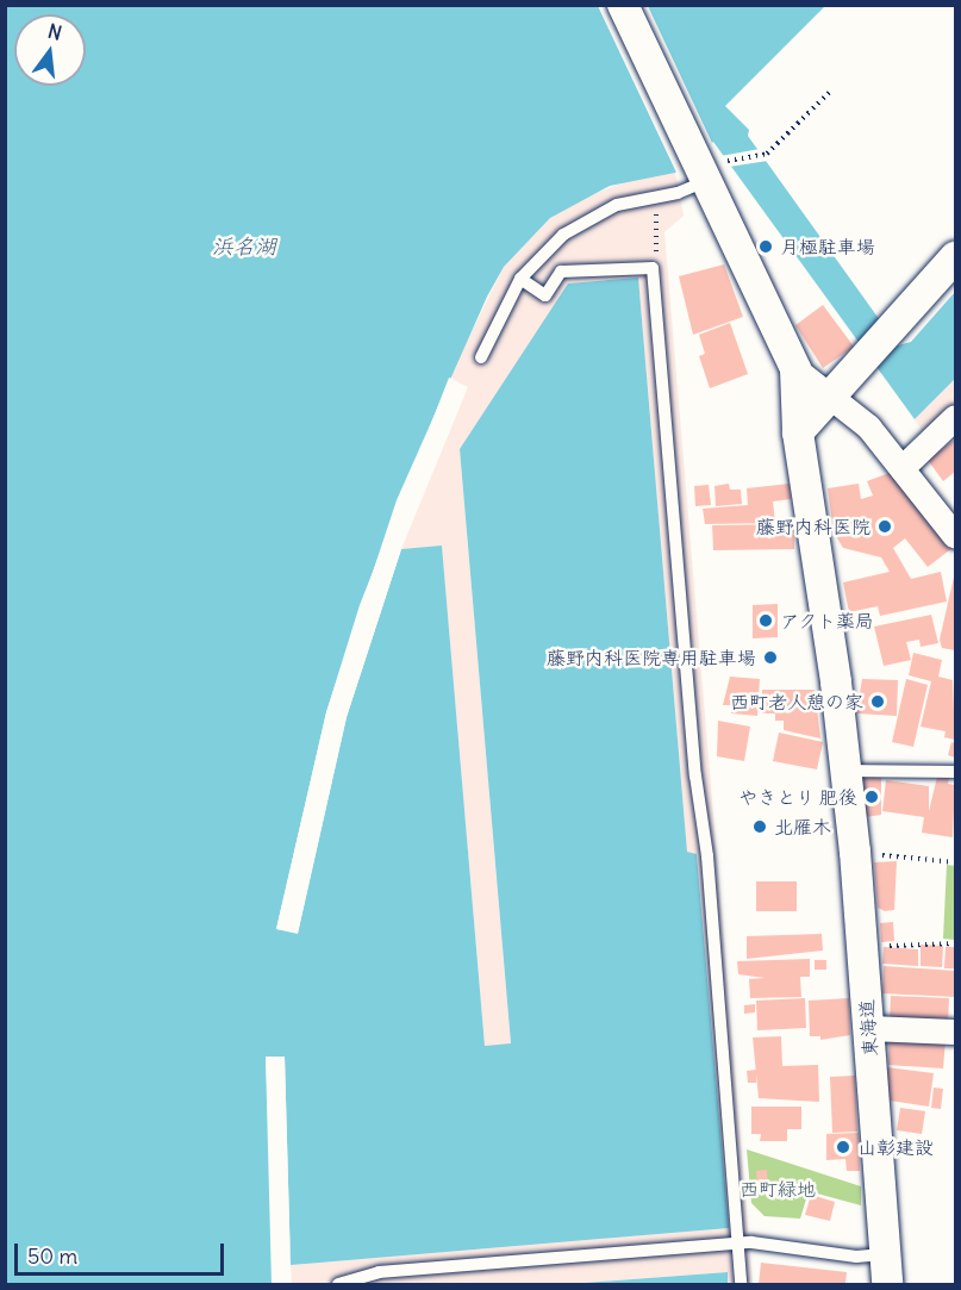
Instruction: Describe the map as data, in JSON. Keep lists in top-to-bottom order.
{
  "streets": {
    "street": ["東海道"]
  },
  "water": ["浜名湖"],
  "parks": ["西町緑地"],
  "places": [
    "月極駐車場",
    "藤野内科医院",
    "アクト薬局",
    "藤野内科医院専用駐車場",
    "西町老人憩の家",
    "やきとり 肥後",
    "北雁木",
    "山彰建設"
  ],
  "scale_bar": "50 m",
  "north": "top"
}
